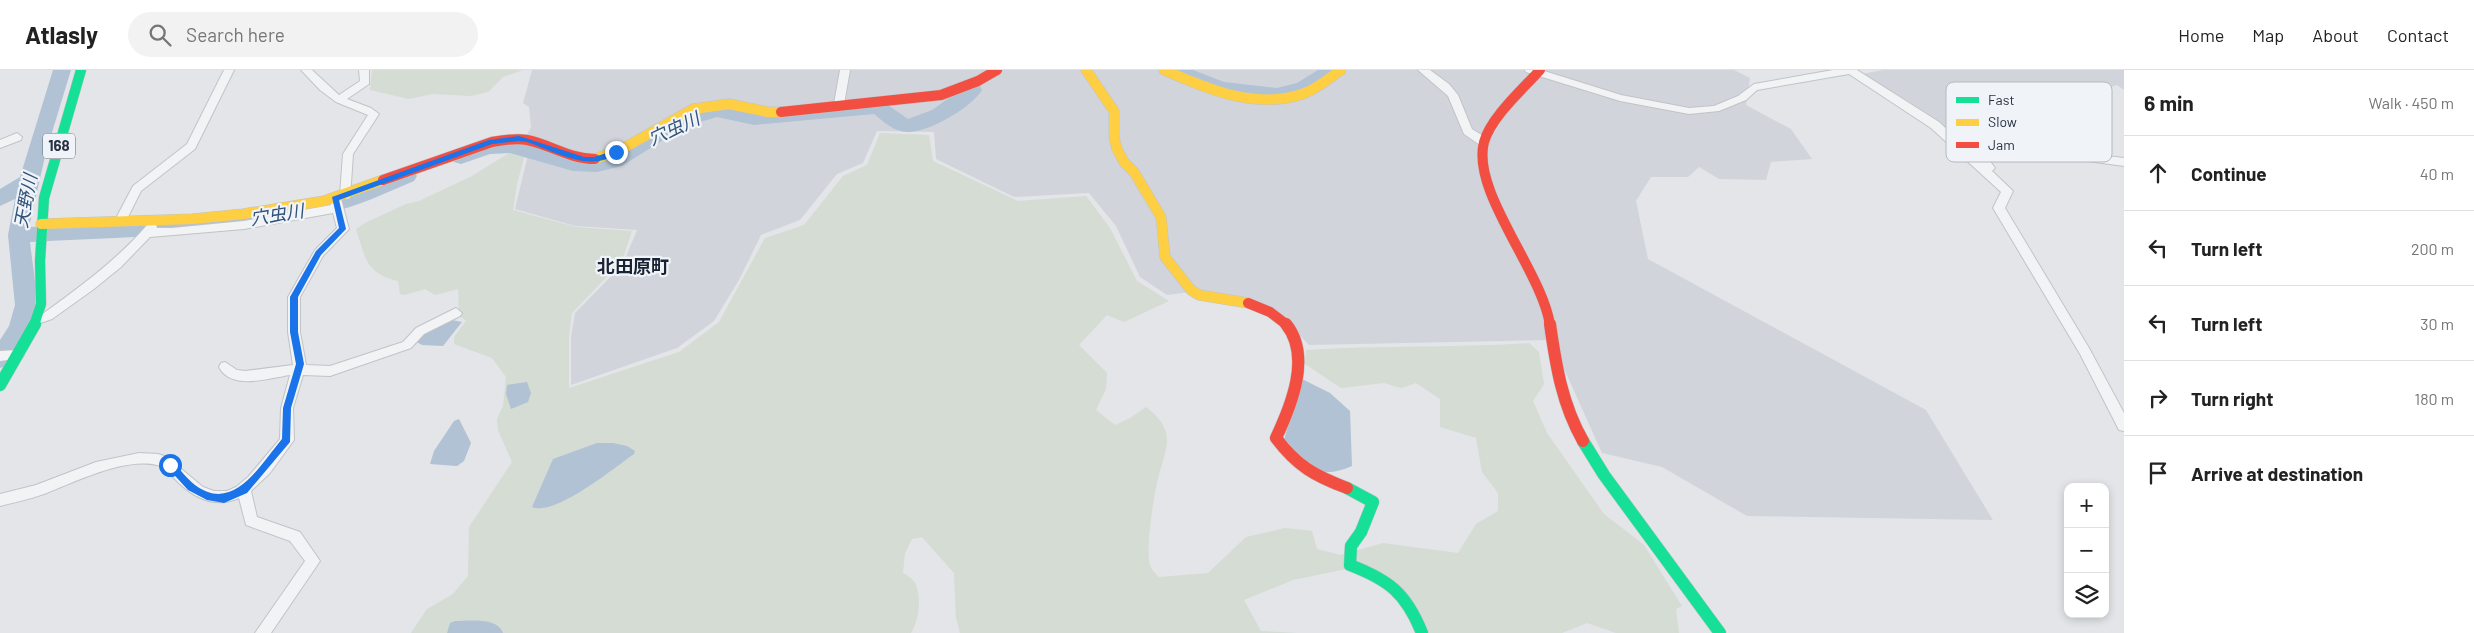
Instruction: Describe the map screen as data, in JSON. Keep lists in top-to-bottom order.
{
  "streets": {
    "main road": ["168"]
  },
  "districts": ["北田原町"],
  "water": ["穴虫川", "天野川"],
  "legend": ["Fast", "Slow", "Jam"],
  "page": {
    "header": "Atlasly",
    "search": "Search here",
    "nav": [
      "Home",
      "Map",
      "About",
      "Contact"
    ],
    "heading": ["6 min", "Walk · 450 m"],
    "list": [
      ["Continue", "40 m"],
      ["Turn left", "200 m"],
      ["Turn left", "30 m"],
      ["Turn right", "180 m"],
      "Arrive at destination"
    ],
    "map_buttons": ["+", "−"]
  }
}
